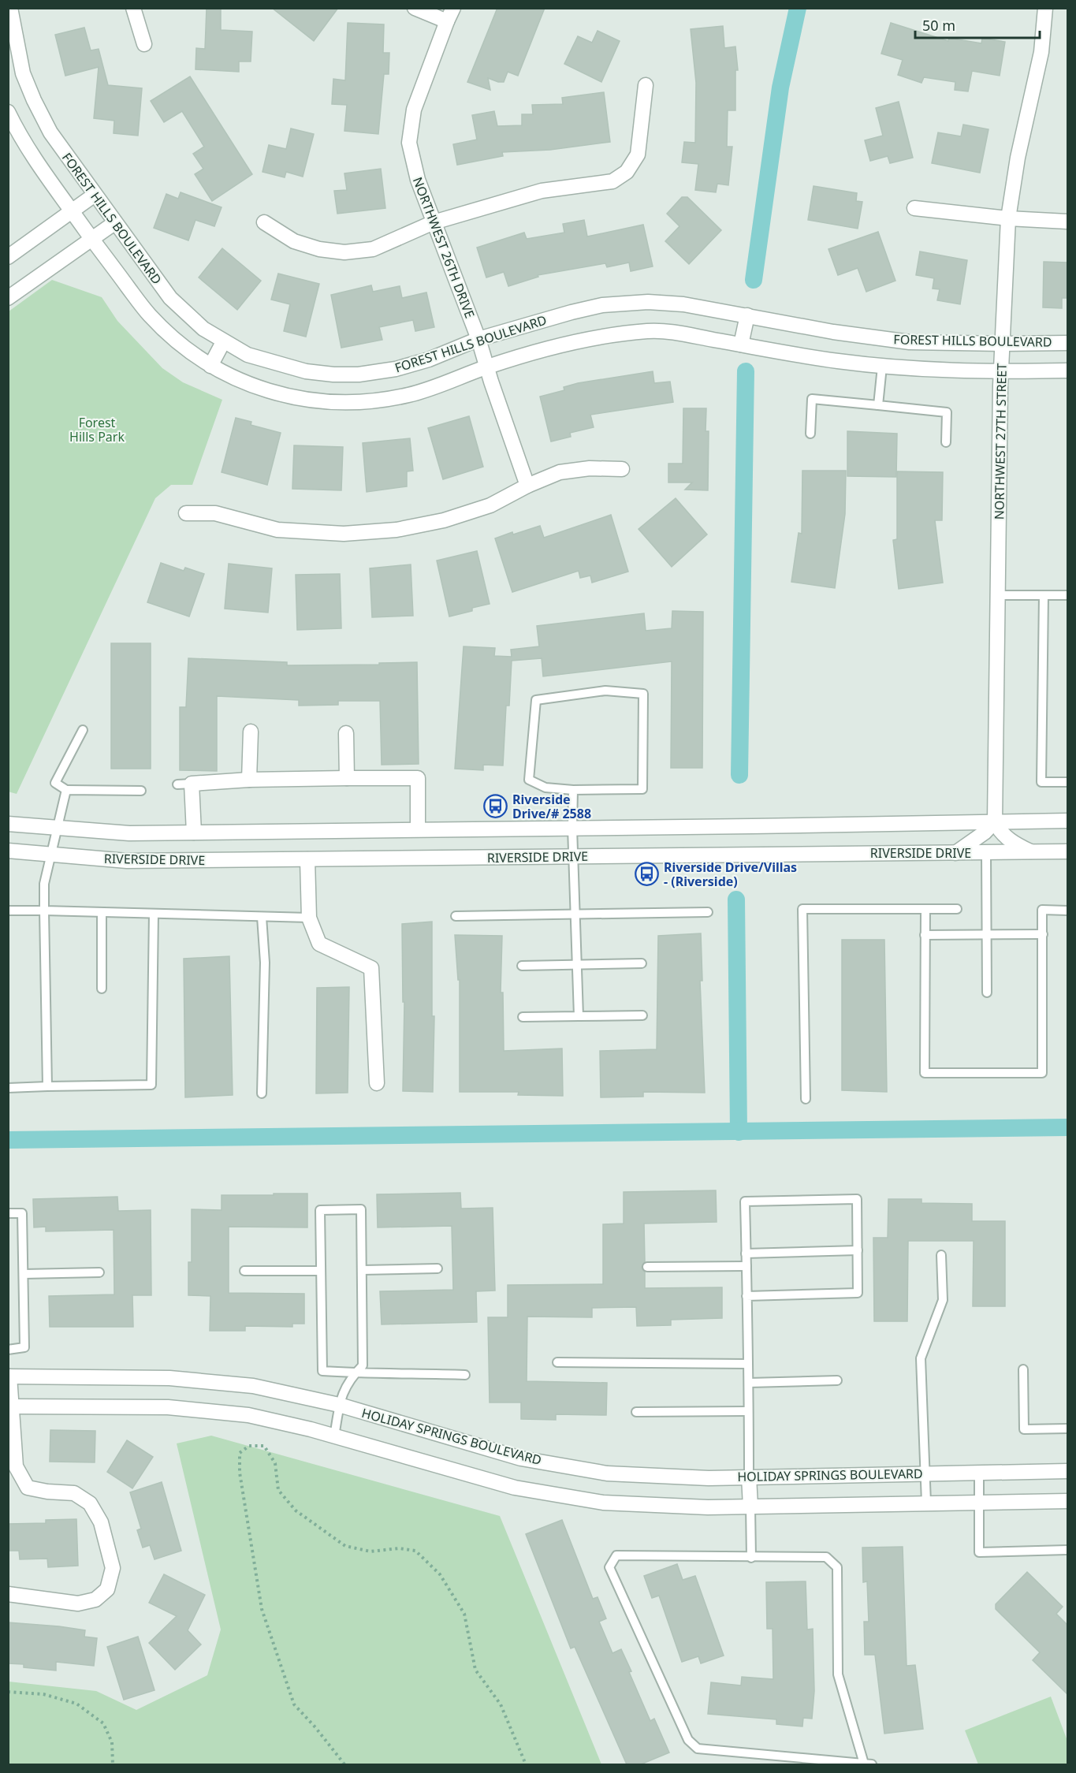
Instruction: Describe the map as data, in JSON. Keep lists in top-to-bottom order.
{
  "streets": {
    "street": [
      "FOREST HILLS BOULEVARD",
      "NORTHWEST 26TH DRIVE",
      "NORTHWEST 27TH STREET",
      "RIVERSIDE DRIVE",
      "HOLIDAY SPRINGS BOULEVARD"
    ]
  },
  "crossings": [
    ["FOREST HILLS BOULEVARD", "NORTHWEST 26TH DRIVE"],
    ["FOREST HILLS BOULEVARD", "NORTHWEST 27TH STREET"],
    ["NORTHWEST 27TH STREET", "RIVERSIDE DRIVE"]
  ],
  "parks": ["Forest Hills Park"],
  "places": {
    "bus stop": ["Riverside Drive/# 2588", "Riverside Drive/Villas - (Riverside)"]
  },
  "scale_bar": "50 m"
}
